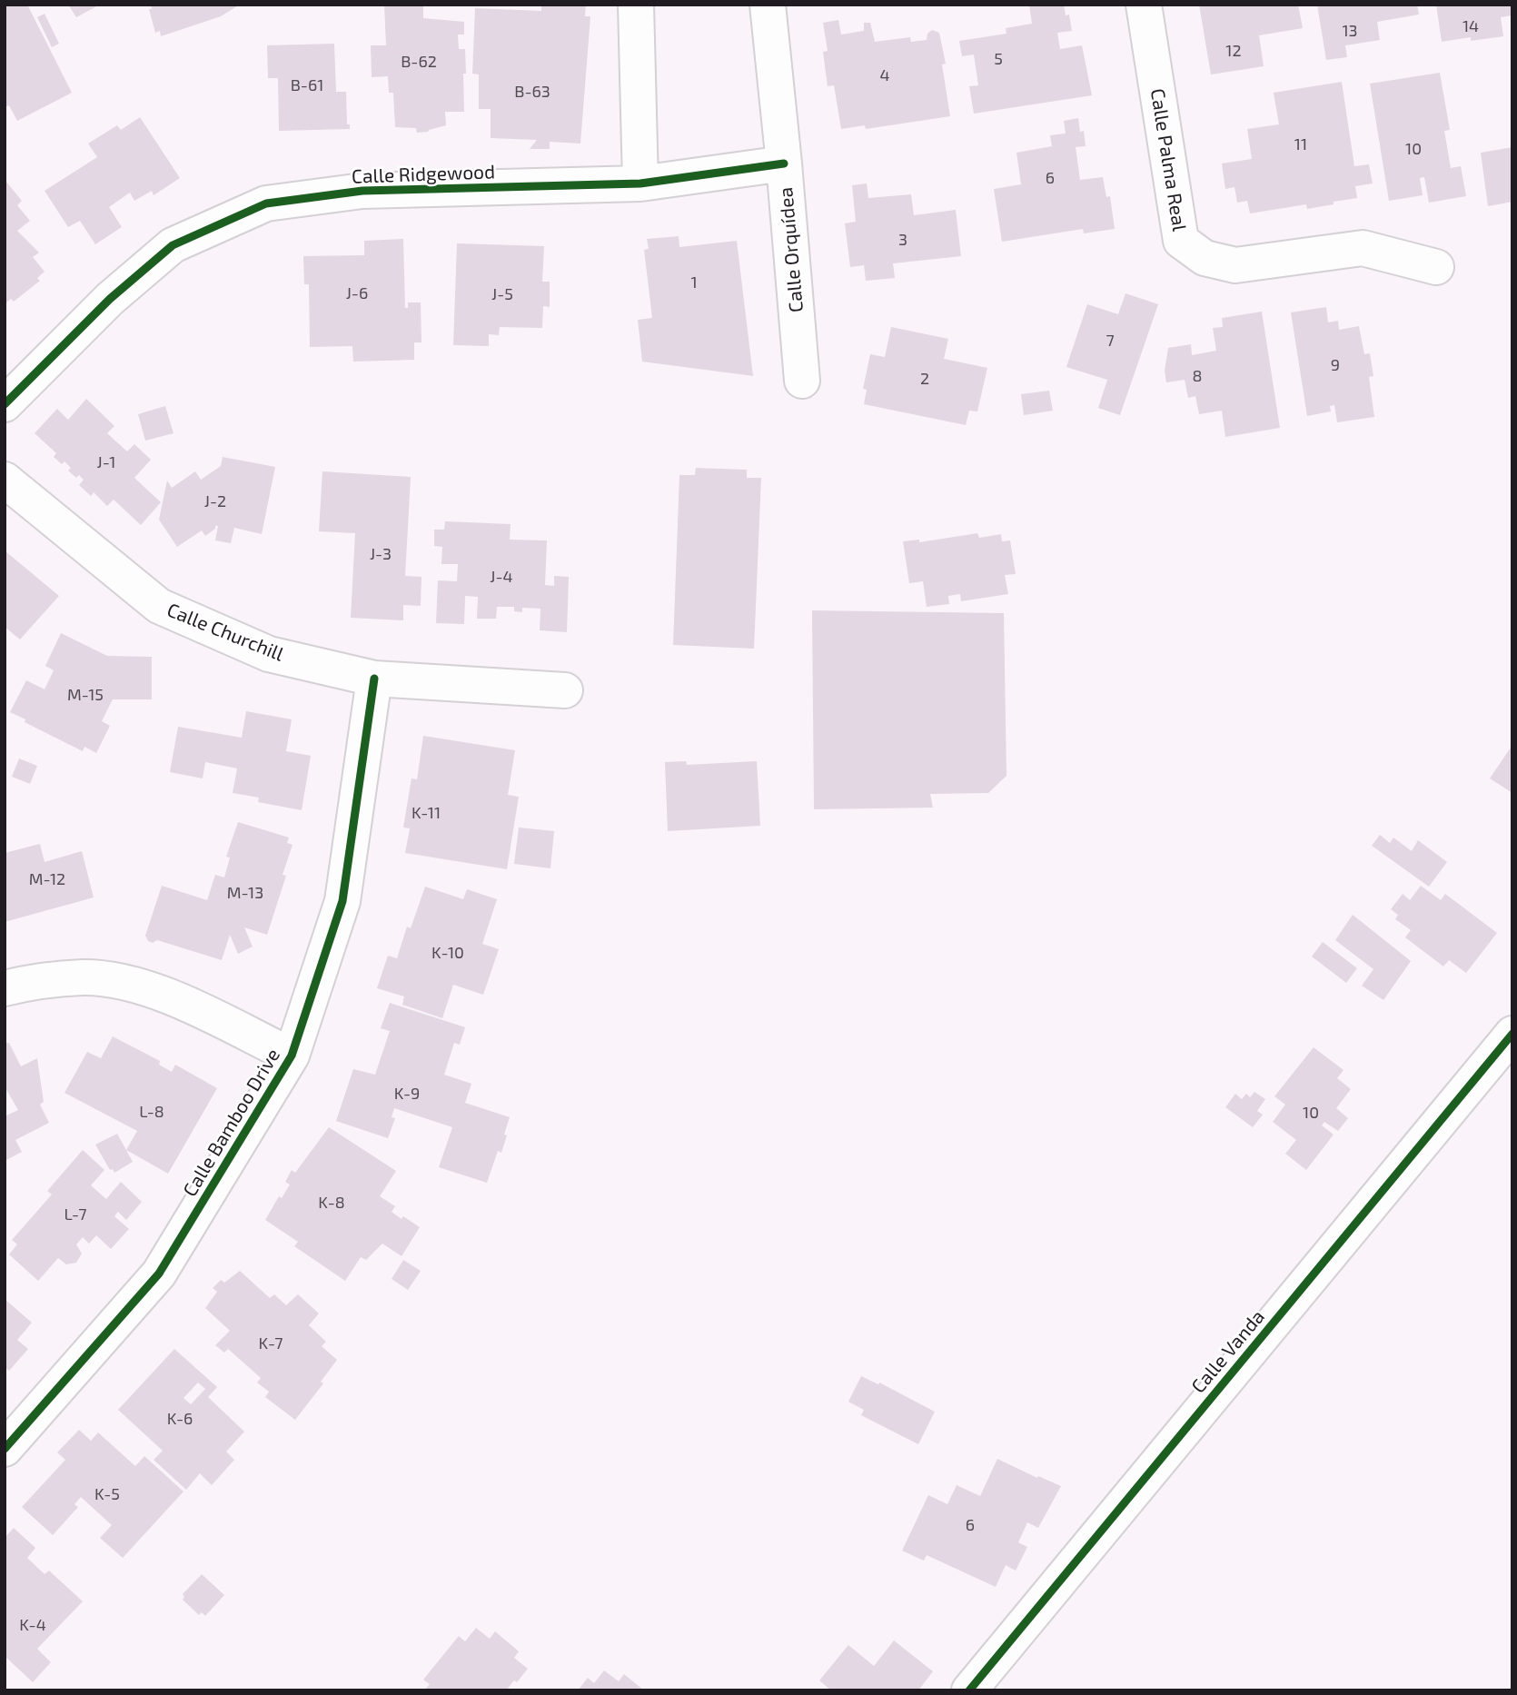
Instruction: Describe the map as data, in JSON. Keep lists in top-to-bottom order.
{
  "streets": {
    "street": [
      "Calle Palma Real",
      "Calle Ridgewood",
      "Calle Orquídea",
      "Calle Churchill",
      "Calle Bamboo Drive",
      "Calle Vanda"
    ]
  },
  "crossings": [
    ["Calle Ridgewood", "Calle Orquídea"],
    ["Calle Churchill", "Calle Bamboo Drive"]
  ],
  "house_numbers": [
    "14",
    "13",
    "12",
    "5",
    "B-62",
    "4",
    "B-61",
    "B-63",
    "11",
    "10",
    "6",
    "3",
    "1",
    "J-6",
    "J-5",
    "7",
    "9",
    "8",
    "2",
    "J-1",
    "J-2",
    "J-3",
    "J-4",
    "M-15",
    "K-11",
    "M-12",
    "M-13",
    "K-10",
    "K-9",
    "L-8",
    "10",
    "K-8",
    "L-7",
    "K-7",
    "K-6",
    "K-5",
    "6",
    "K-4"
  ]
}
